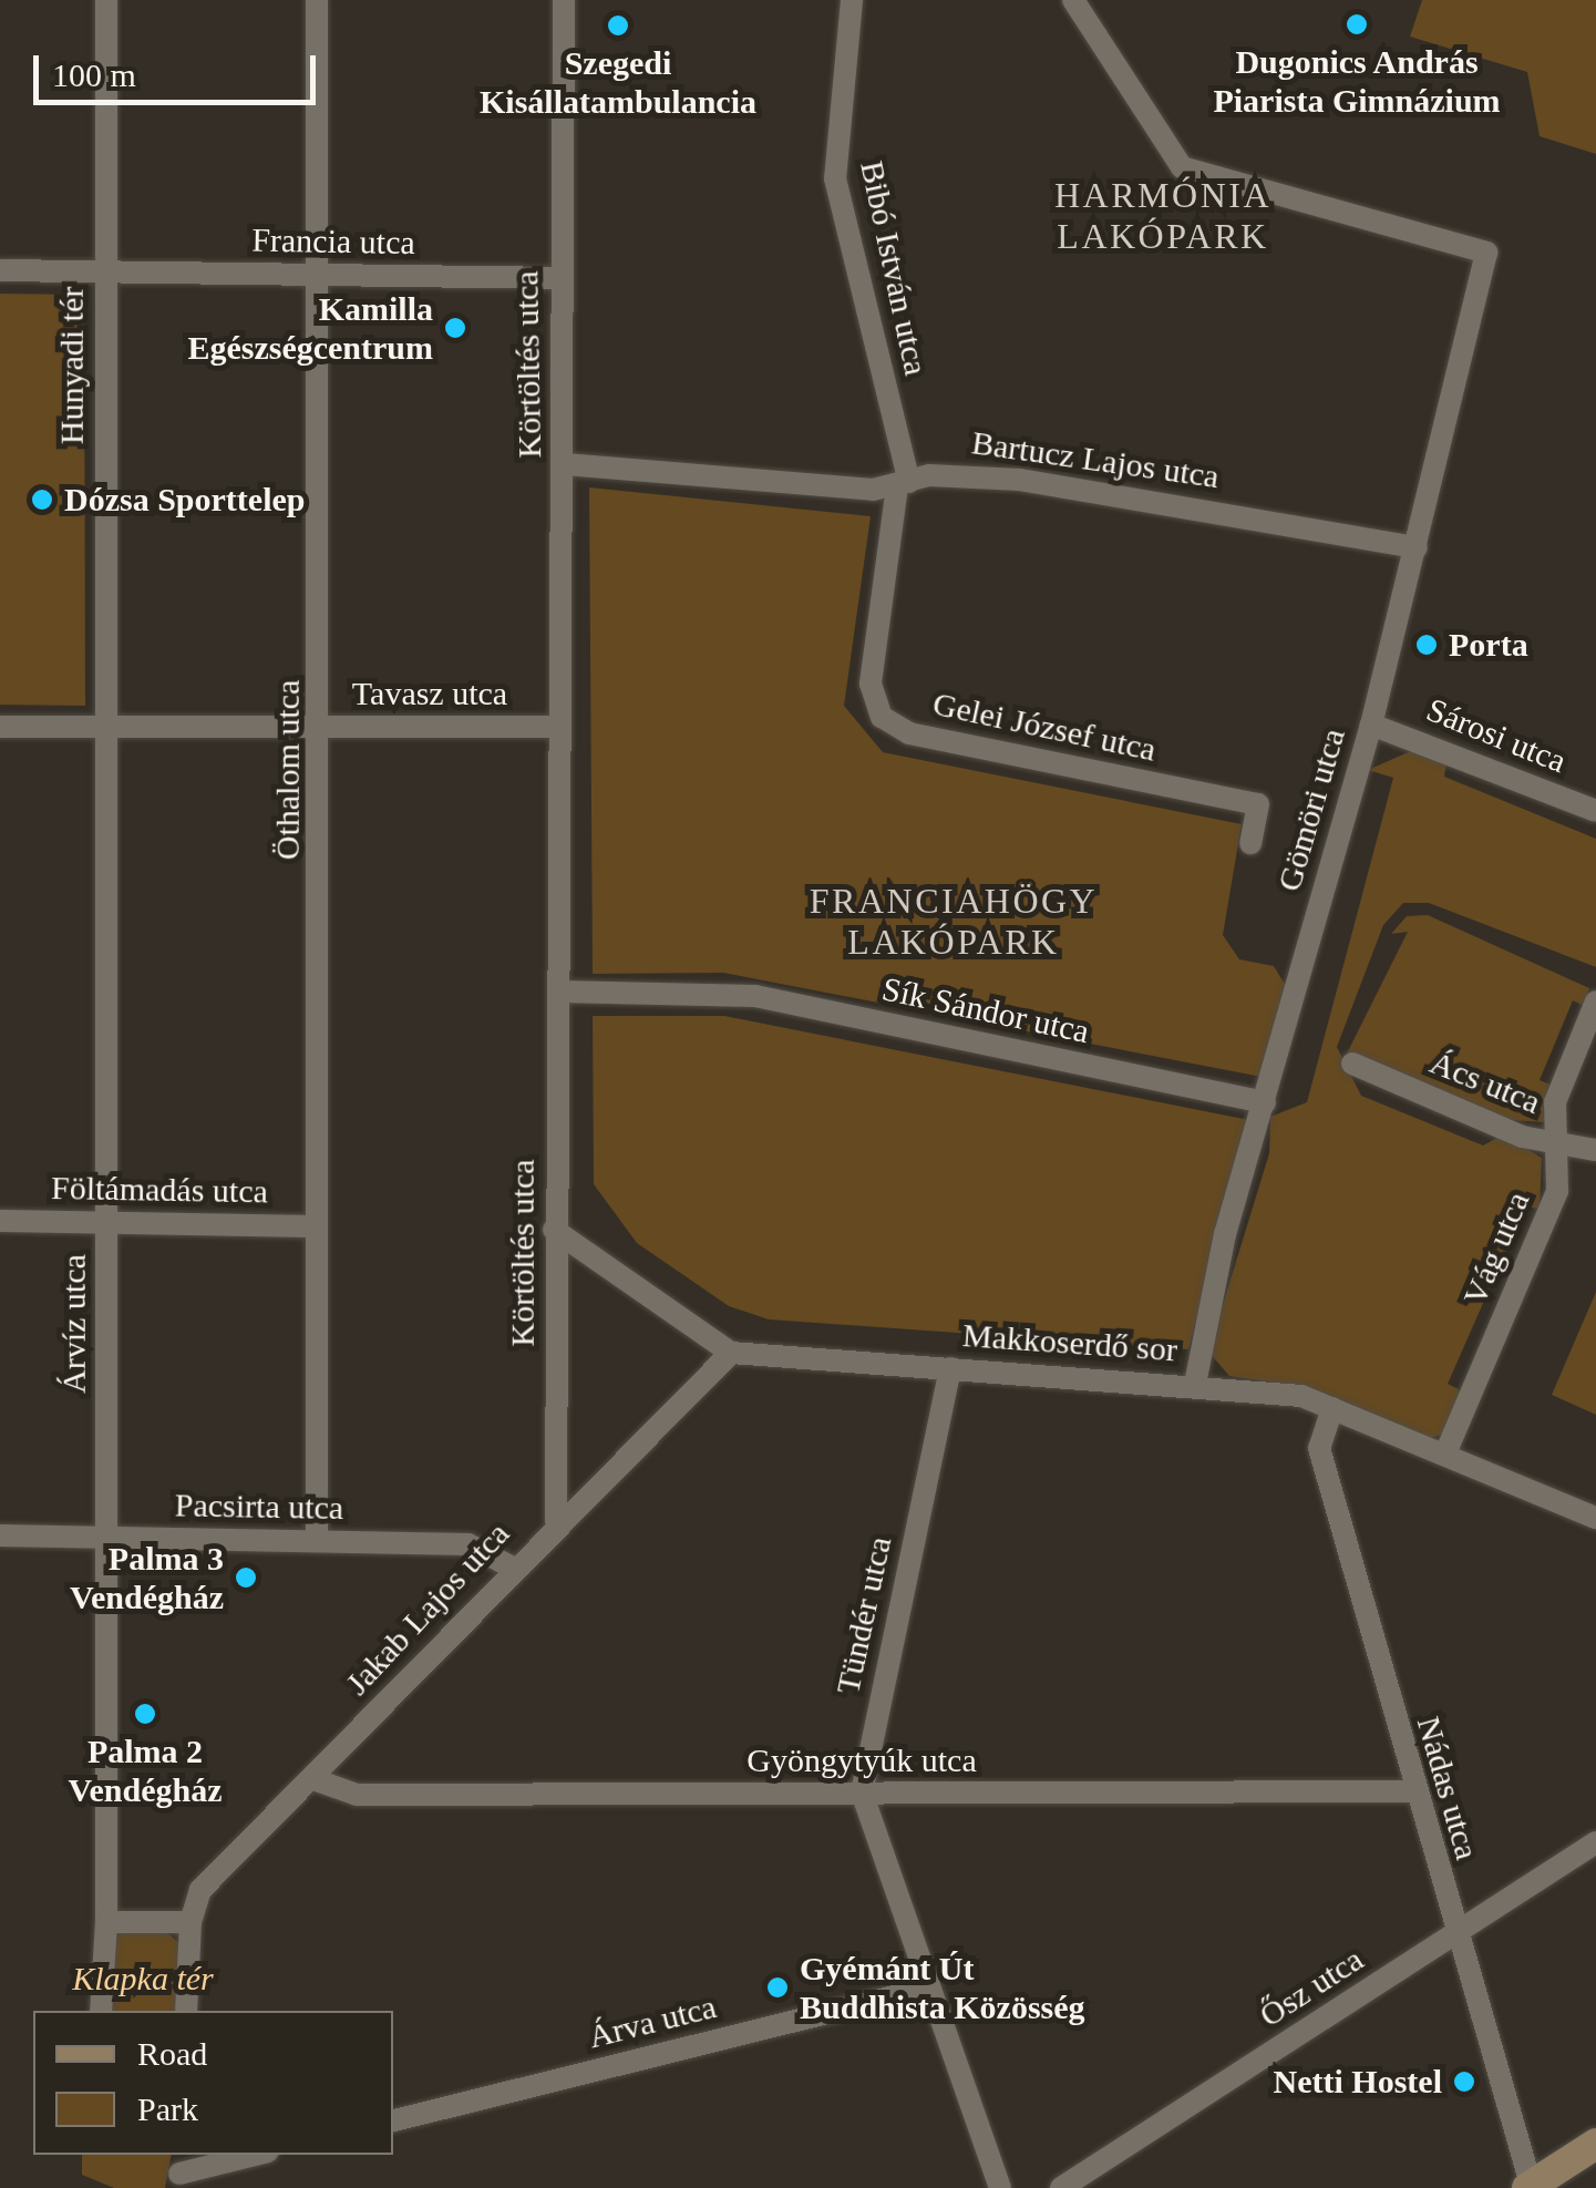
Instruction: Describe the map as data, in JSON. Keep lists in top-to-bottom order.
{
  "streets": {
    "street": [
      "Francia utca",
      "Bibó István utca",
      "Körtöltés utca",
      "Hunyadi tér",
      "Bartucz Lajos utca",
      "Tavasz utca",
      "Gelei József utca",
      "Sárosi utca",
      "Öthalom utca",
      "Gömöri utca",
      "Sík Sándor utca",
      "Ács utca",
      "Föltámadás utca",
      "Vág utca",
      "Árvíz utca",
      "Makkoserdő sor",
      "Pacsirta utca",
      "Jakab Lajos utca",
      "Tündér utca",
      "Gyöngytyúk utca",
      "Nádas utca",
      "Ősz utca",
      "Árva utca"
    ]
  },
  "crossings": [
    ["Francia utca", "Körtöltés utca"],
    ["Francia utca", "Hunyadi tér"],
    ["Francia utca", "Öthalom utca"],
    ["Bibó István utca", "Bartucz Lajos utca"],
    ["Bibó István utca", "Gelei József utca"],
    ["Körtöltés utca", "Bartucz Lajos utca"],
    ["Körtöltés utca", "Tavasz utca"],
    ["Körtöltés utca", "Sík Sándor utca"],
    ["Körtöltés utca", "Jakab Lajos utca"],
    ["Hunyadi tér", "Tavasz utca"],
    ["Hunyadi tér", "Árvíz utca"],
    ["Bartucz Lajos utca", "Gelei József utca"],
    ["Bartucz Lajos utca", "Gömöri utca"],
    ["Tavasz utca", "Öthalom utca"],
    ["Tavasz utca", "Árvíz utca"],
    ["Sárosi utca", "Gömöri utca"],
    ["Öthalom utca", "Föltámadás utca"],
    ["Öthalom utca", "Pacsirta utca"],
    ["Gömöri utca", "Sík Sándor utca"],
    ["Gömöri utca", "Makkoserdő sor"],
    ["Ács utca", "Vág utca"],
    ["Föltámadás utca", "Árvíz utca"],
    ["Vág utca", "Makkoserdő sor"],
    ["Árvíz utca", "Pacsirta utca"],
    ["Makkoserdő sor", "Jakab Lajos utca"],
    ["Makkoserdő sor", "Tündér utca"],
    ["Makkoserdő sor", "Nádas utca"],
    ["Pacsirta utca", "Jakab Lajos utca"],
    ["Jakab Lajos utca", "Gyöngytyúk utca"],
    ["Tündér utca", "Gyöngytyúk utca"],
    ["Gyöngytyúk utca", "Nádas utca"],
    ["Nádas utca", "Ősz utca"]
  ],
  "districts": ["HARMÓNIA LAKÓPARK", "FRANCIAHÖGY LAKÓPARK"],
  "parks": ["Klapka tér"],
  "places": [
    "Dugonics András Piarista Gimnázium",
    "Szegedi Kisállatambulancia",
    "Kamilla Egészségcentrum",
    "Dózsa Sporttelep",
    "Porta",
    "Palma 3 Vendégház",
    "Palma 2 Vendégház",
    "Gyémánt Út Buddhista Közösség",
    "Netti Hostel"
  ],
  "legend": ["Road", "Park"],
  "scale_bar": "100 m"
}
